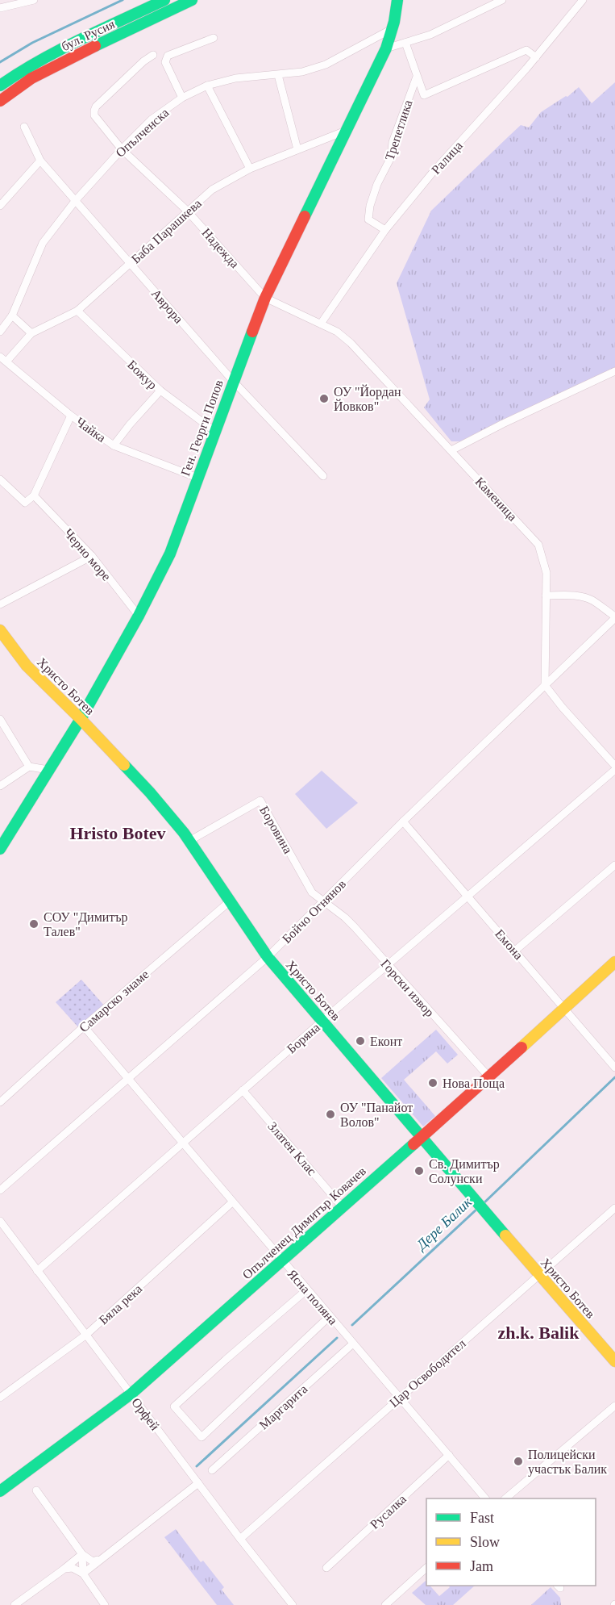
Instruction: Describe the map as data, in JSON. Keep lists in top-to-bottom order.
{
  "streets": {
    "street": [
      "бул. Русия",
      "Трепетлика",
      "Опълченска",
      "Ралица",
      "Баба Парашкева",
      "Надежда",
      "Аврора",
      "Божур",
      "Ген. Георги Попов",
      "Чайка",
      "Каменица",
      "Черно море",
      "Христо Ботев",
      "Боровина",
      "Бойчо Огнянов",
      "Емона",
      "Горски извор",
      "Самарско знаме",
      "Боряна",
      "Златен Клас",
      "Опълченец Димитър Ковачев",
      "Ясна поляна",
      "Бяла река",
      "Цар Освободител",
      "Маргарита",
      "Орфей",
      "Русалка"
    ]
  },
  "crossings": [
    ["Трепетлика", "Ралица"],
    ["Опълченска", "Надежда"],
    ["Опълченска", "Аврора"],
    ["Опълченска", "Ген. Георги Попов"],
    ["Ралица", "Каменица"],
    ["Баба Парашкева", "Надежда"],
    ["Баба Парашкева", "Аврора"],
    ["Баба Парашкева", "Божур"],
    ["Баба Парашкева", "Ген. Георги Попов"],
    ["Баба Парашкева", "Чайка"],
    ["Надежда", "Ген. Георги Попов"],
    ["Надежда", "Каменица"],
    ["Аврора", "Ген. Георги Попов"],
    ["Божур", "Ген. Георги Попов"],
    ["Ген. Георги Попов", "Чайка"],
    ["Ген. Георги Попов", "Каменица"],
    ["Ген. Георги Попов", "Черно море"],
    ["Ген. Георги Попов", "Христо Ботев"],
    ["Каменица", "Бойчо Огнянов"],
    ["Христо Ботев", "Боровина"],
    ["Христо Ботев", "Бойчо Огнянов"],
    ["Христо Ботев", "Самарско знаме"],
    ["Христо Ботев", "Боряна"],
    ["Христо Ботев", "Опълченец Димитър Ковачев"],
    ["Христо Ботев", "Цар Освободител"],
    ["Боровина", "Бойчо Огнянов"],
    ["Боровина", "Горски извор"],
    ["Бойчо Огнянов", "Емона"],
    ["Бойчо Огнянов", "Горски извор"],
    ["Бойчо Огнянов", "Ясна поляна"],
    ["Емона", "Боряна"],
    ["Емона", "Опълченец Димитър Ковачев"],
    ["Горски извор", "Боряна"],
    ["Горски извор", "Опълченец Димитър Ковачев"],
    ["Самарско знаме", "Ясна поляна"],
    ["Боряна", "Златен Клас"],
    ["Боряна", "Ясна поляна"],
    ["Боряна", "Орфей"],
    ["Златен Клас", "Опълченец Димитър Ковачев"],
    ["Опълченец Димитър Ковачев", "Ясна поляна"],
    ["Опълченец Димитър Ковачев", "Орфей"],
    ["Ясна поляна", "Бяла река"],
    ["Ясна поляна", "Цар Освободител"],
    ["Ясна поляна", "Маргарита"],
    ["Ясна поляна", "Русалка"],
    ["Бяла река", "Орфей"],
    ["Цар Освободител", "Орфей"]
  ],
  "districts": ["Hristo Botev", "zh.k. Balik"],
  "water": ["Дере Балик"],
  "places": [
    "ОУ \"Йордан Йовков\"",
    "СОУ \"Димитър Талев\"",
    "Еконт",
    "Нова Поща",
    "ОУ \"Панайот Волов\"",
    "Св. Димитър Солунски",
    "Полицейски участък Балик"
  ],
  "legend": ["Fast", "Slow", "Jam"]
}
